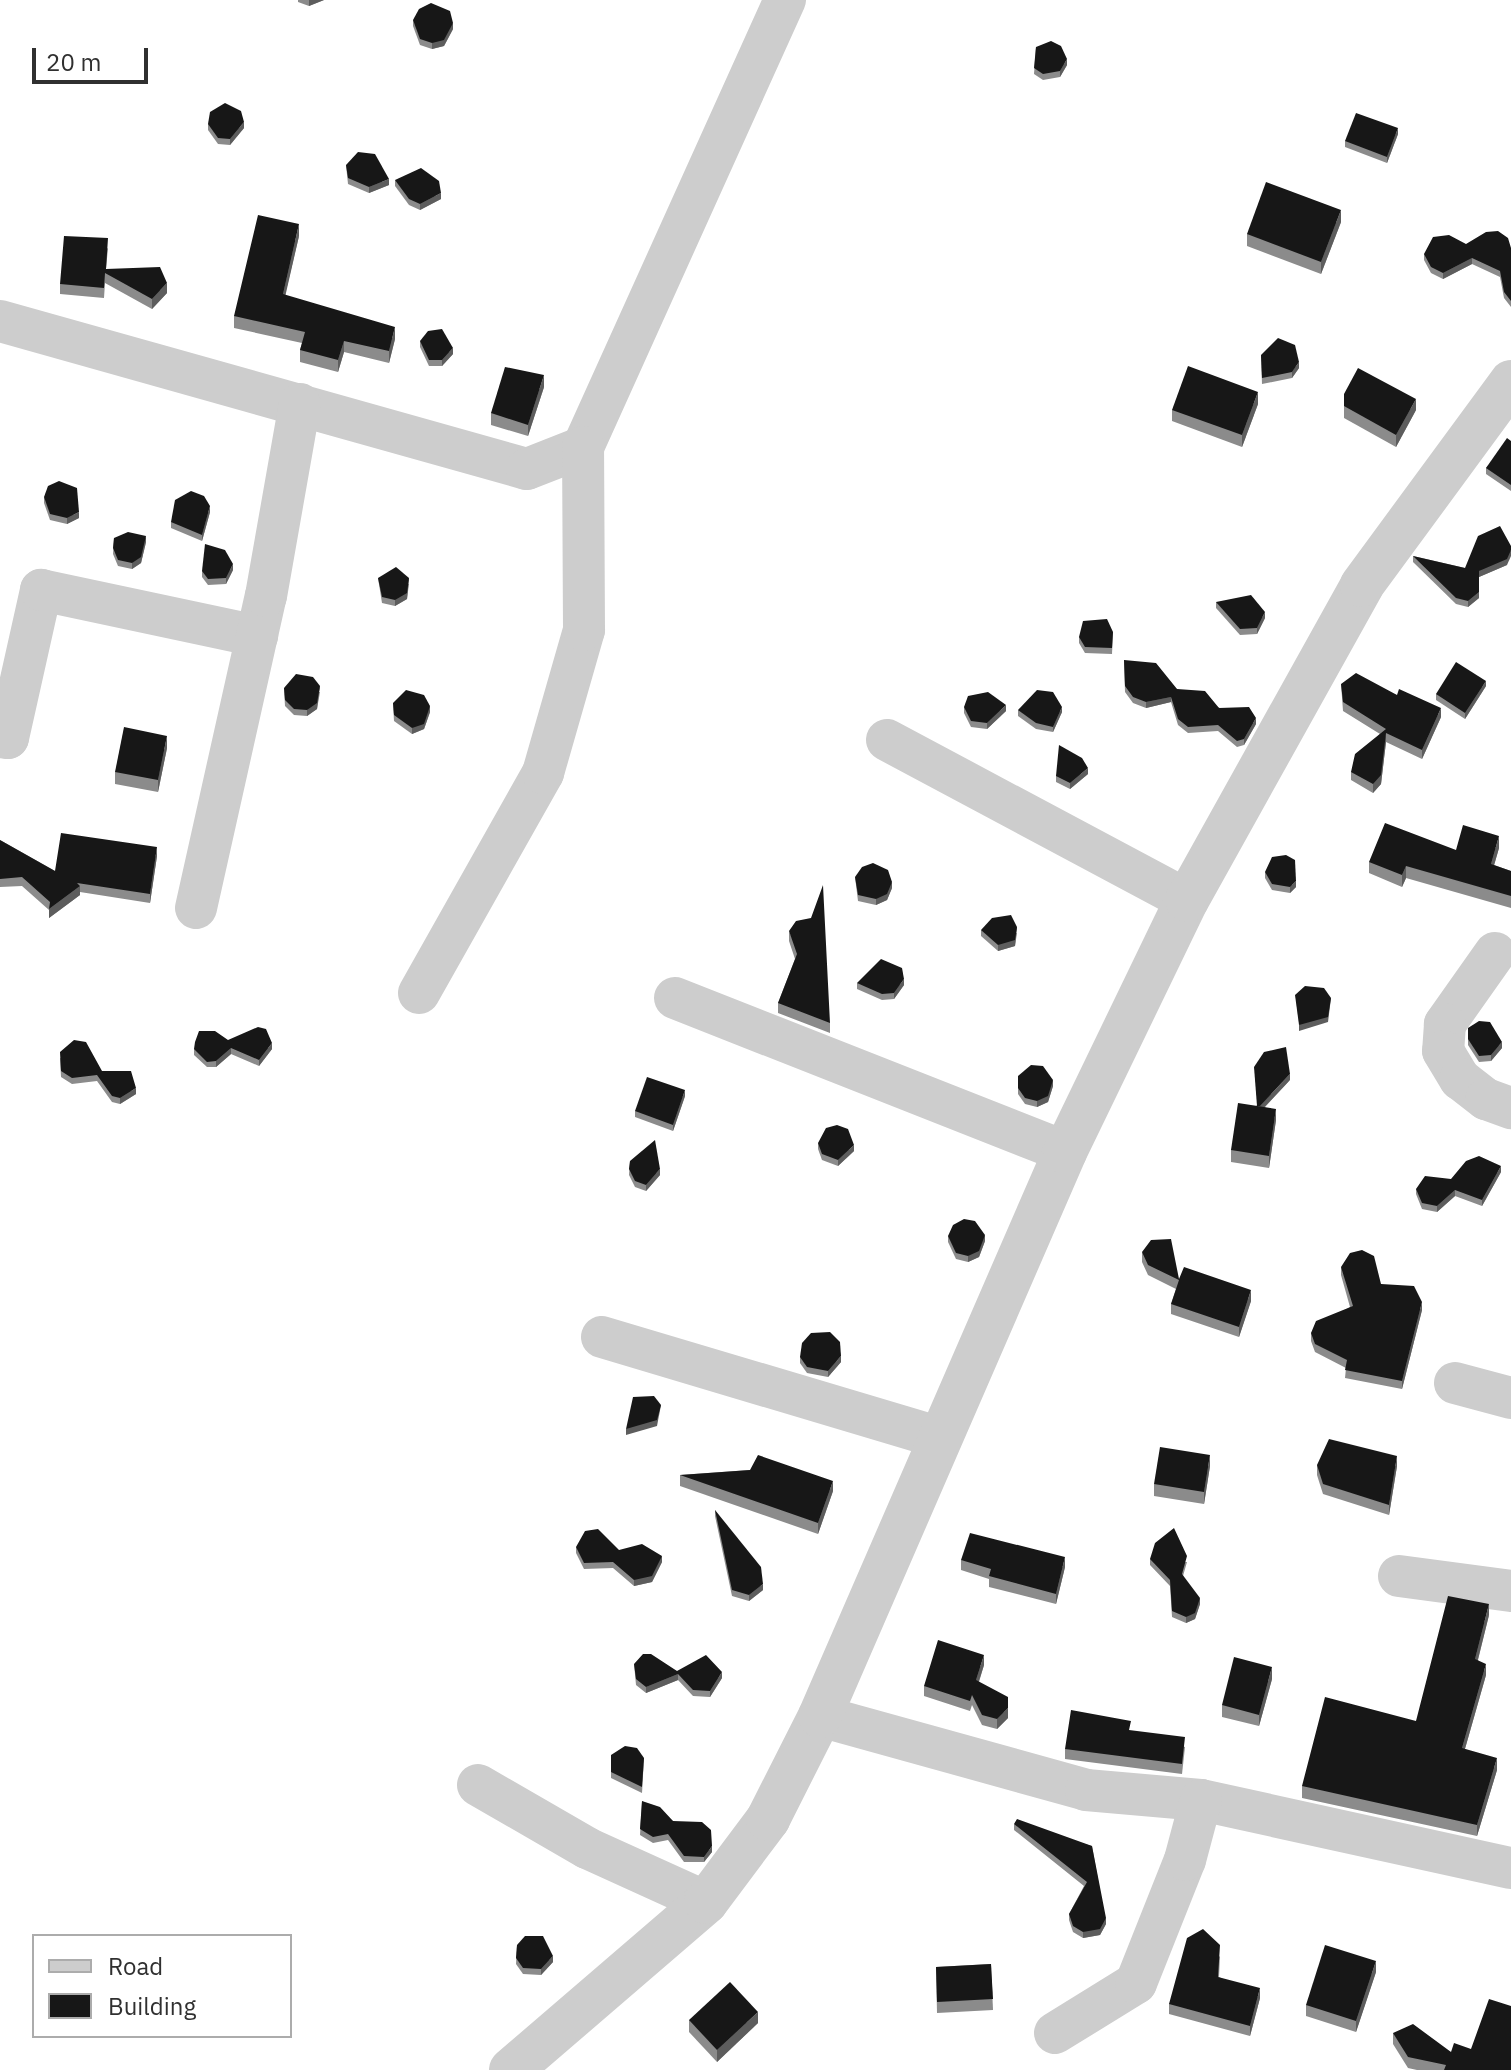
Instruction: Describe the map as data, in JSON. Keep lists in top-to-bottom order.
{
  "legend": ["Road", "Building"],
  "scale_bar": "20 m"
}
